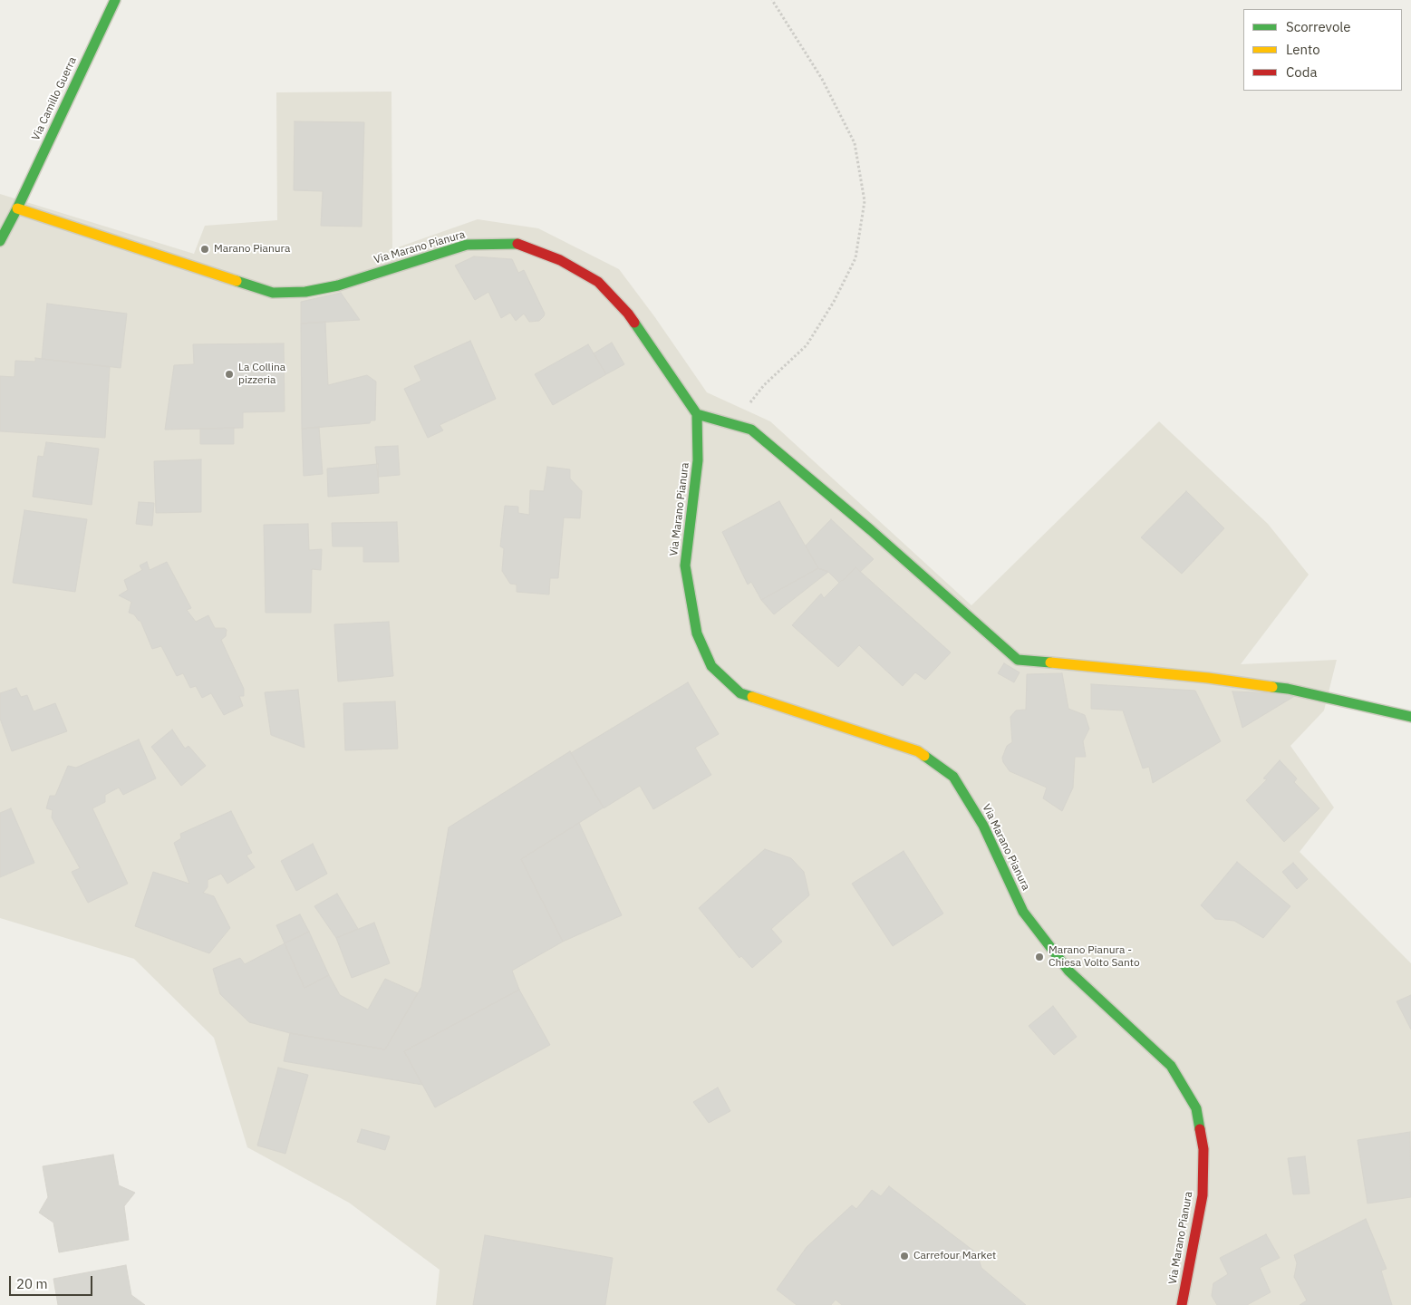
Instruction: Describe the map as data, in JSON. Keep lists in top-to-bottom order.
{
  "streets": {
    "street": ["Via Camillo Guerra", "Via Marano Pianura"]
  },
  "crossings": [
    ["Via Camillo Guerra", "Via Marano Pianura"]
  ],
  "places": [
    "Marano Pianura",
    "La Collina pizzeria",
    "Marano Pianura - Chiesa Volto Santo",
    "Carrefour Market"
  ],
  "legend": ["Scorrevole", "Lento", "Coda"],
  "scale_bar": "20 m"
}
